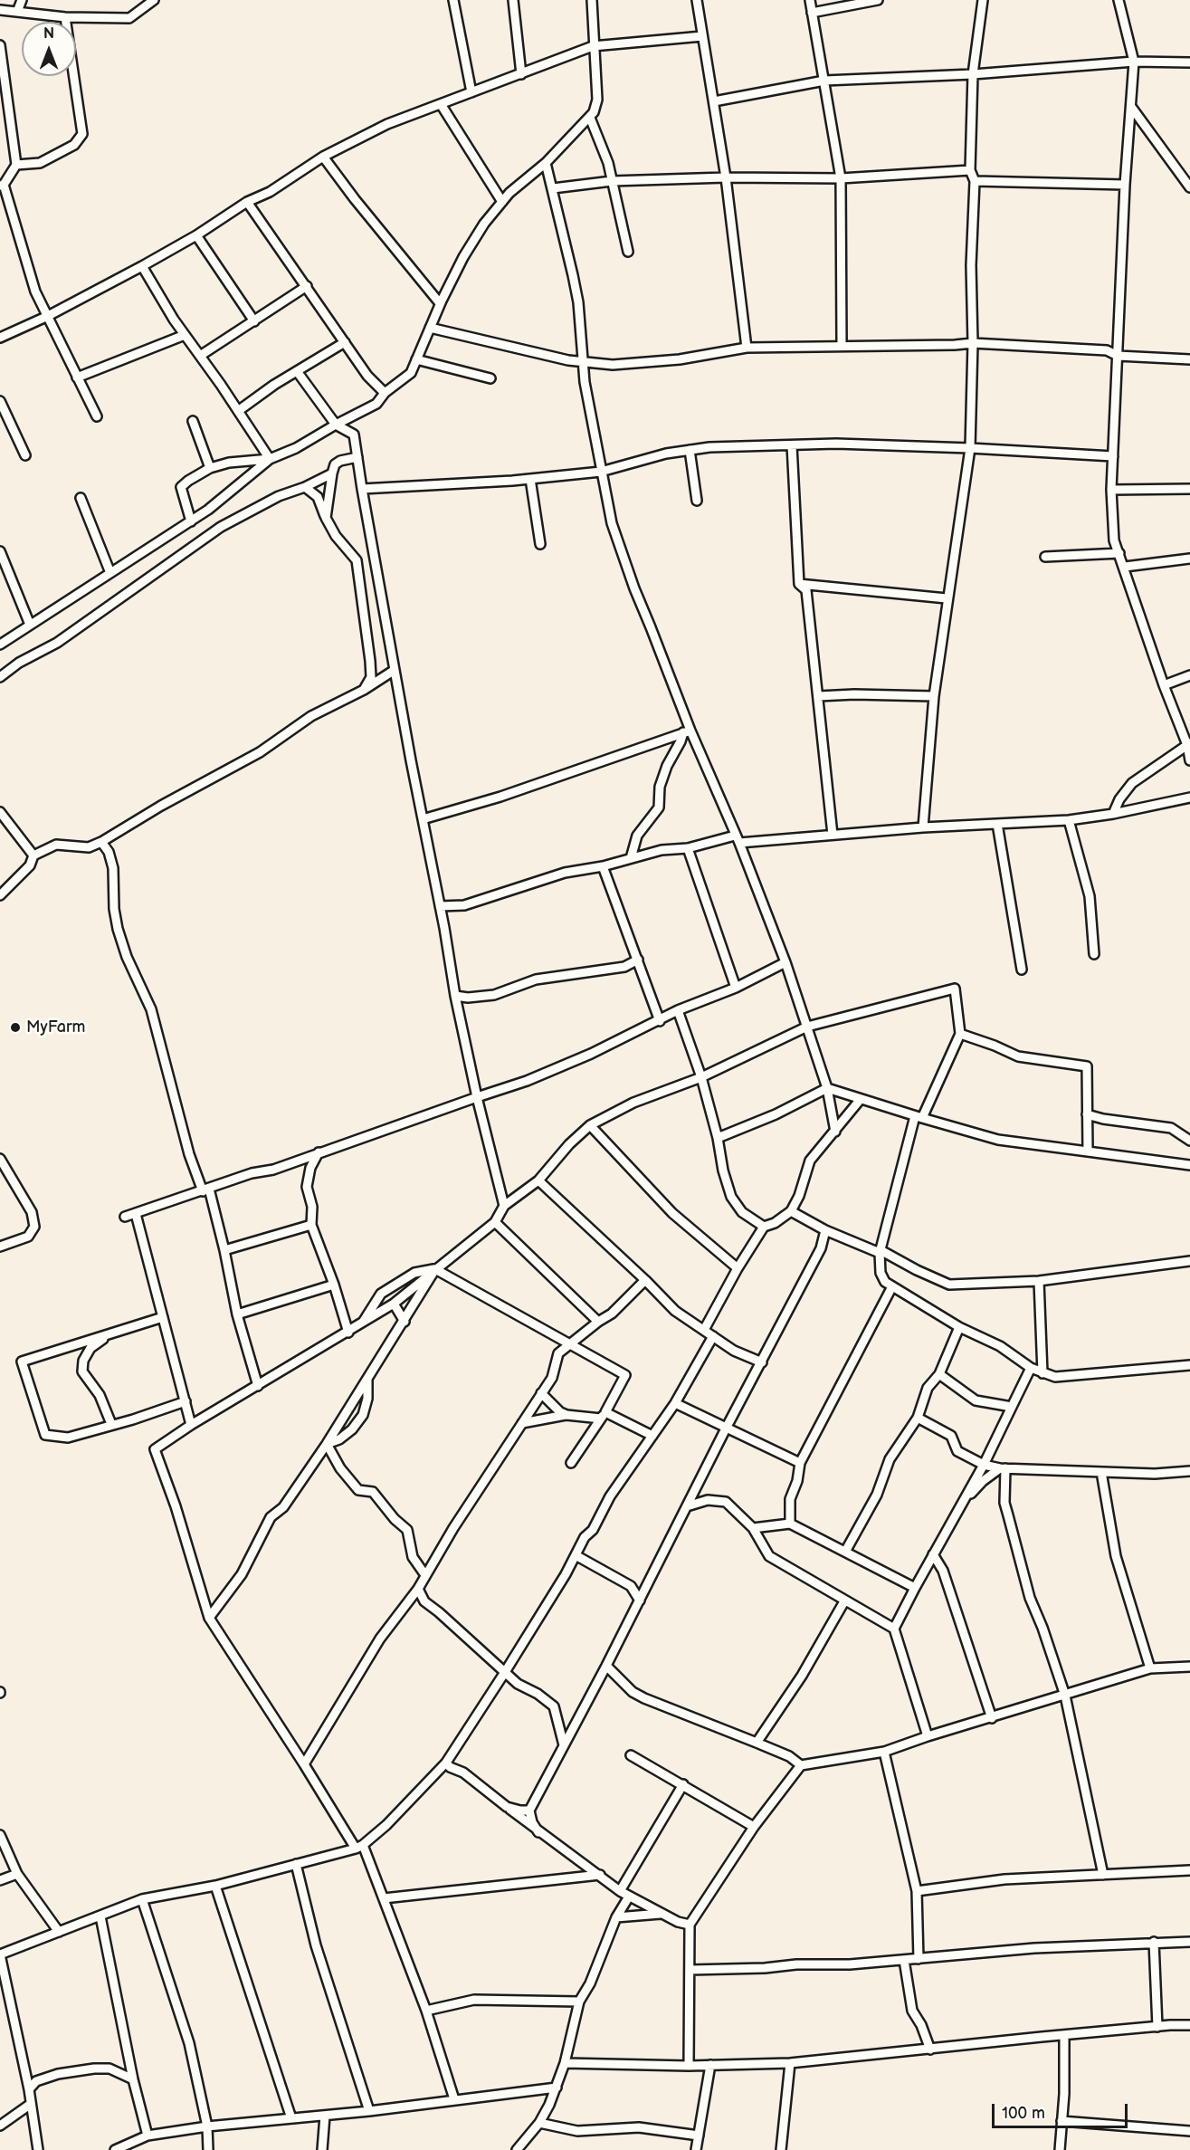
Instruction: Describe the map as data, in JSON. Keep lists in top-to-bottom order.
{
  "places": ["MyFarm"],
  "scale_bar": "100 m",
  "north": "top"
}
